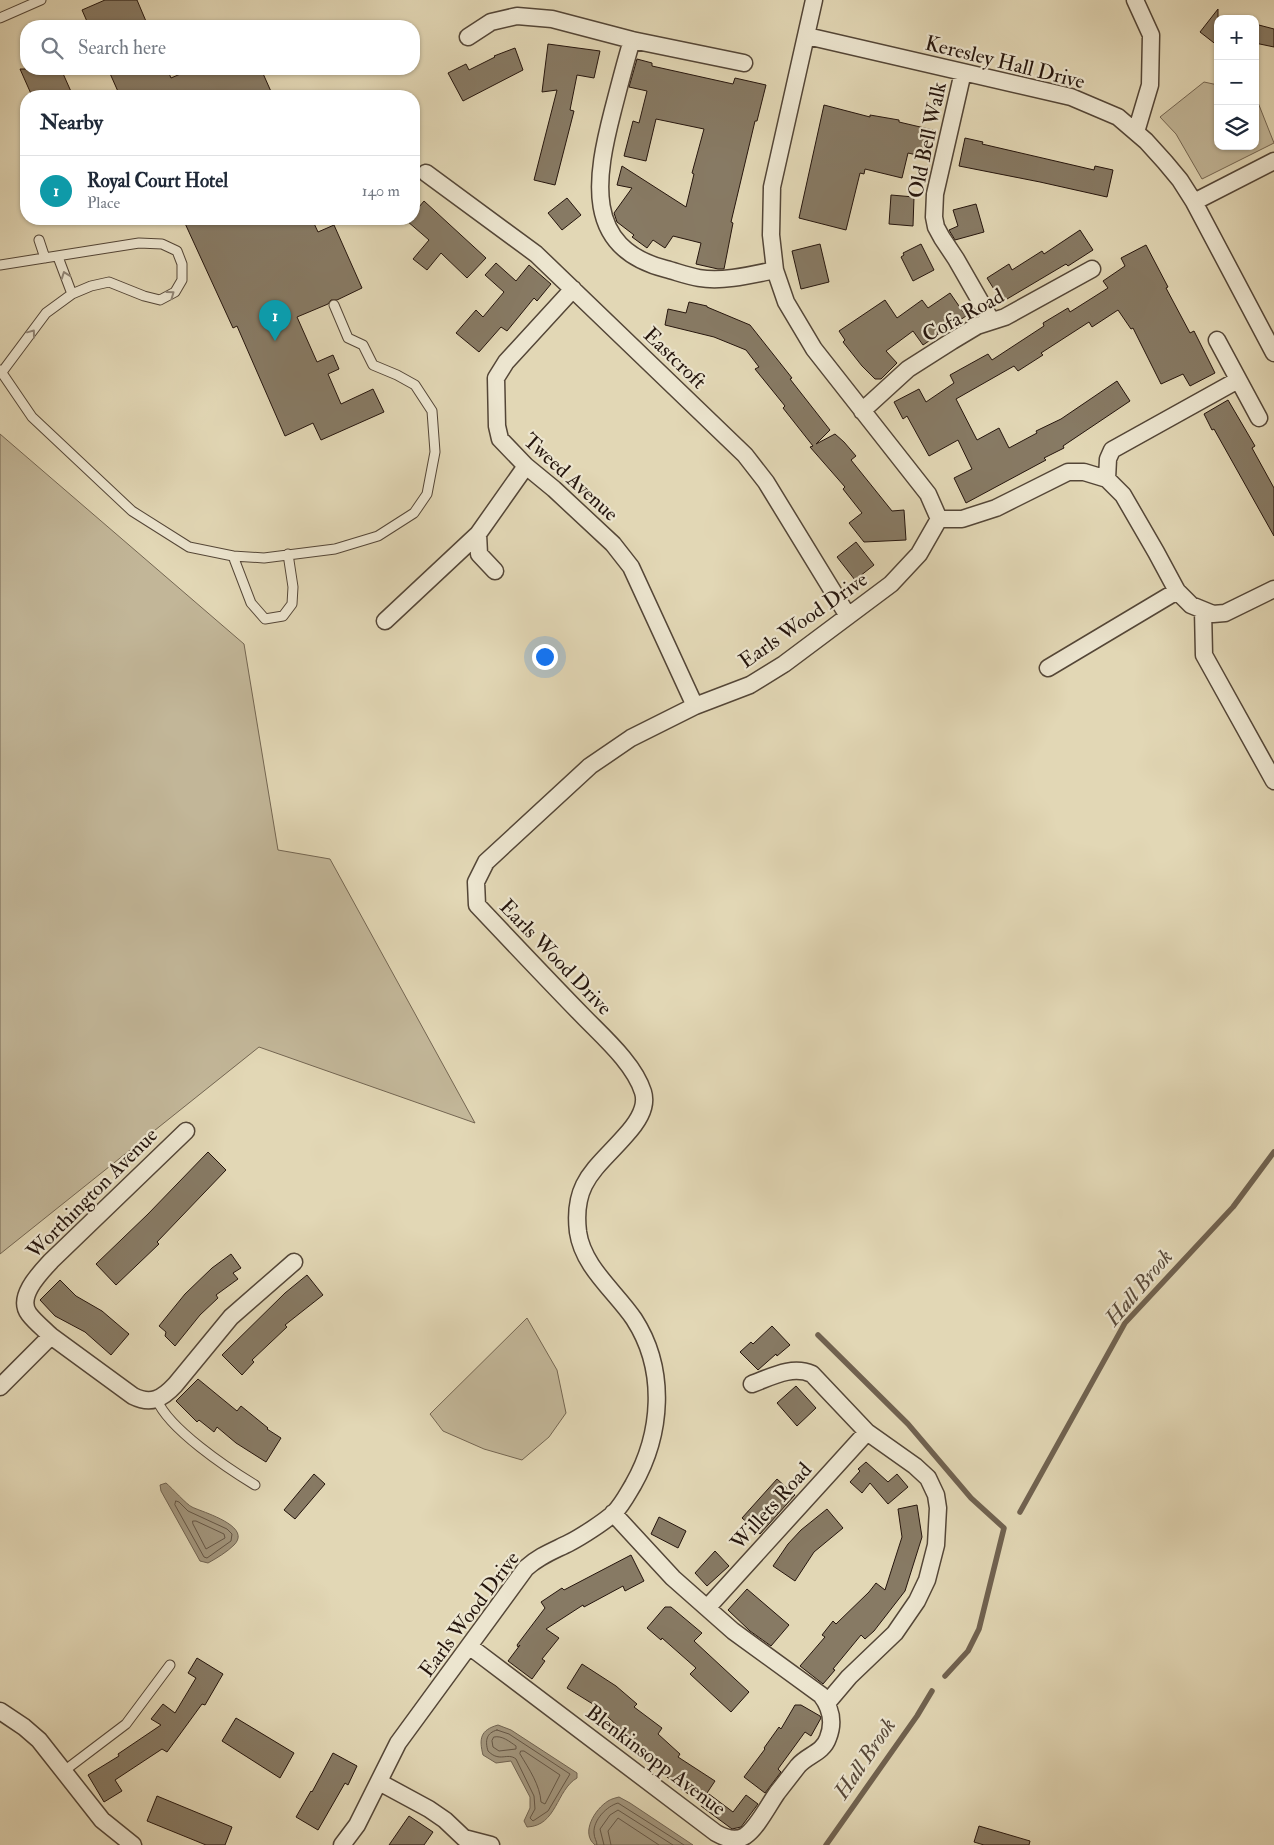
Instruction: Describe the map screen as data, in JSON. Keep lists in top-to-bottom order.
{
  "streets": {
    "street": [
      "Keresley Hall Drive",
      "Old Bell Walk",
      "Cofa Road",
      "Eastcroft",
      "Tweed Avenue",
      "Earls Wood Drive",
      "Worthington Avenue",
      "Willets Road",
      "Blenkinsopp Avenue"
    ]
  },
  "crossings": [
    ["Keresley Hall Drive", "Old Bell Walk"],
    ["Old Bell Walk", "Cofa Road"],
    ["Eastcroft", "Tweed Avenue"],
    ["Eastcroft", "Earls Wood Drive"],
    ["Tweed Avenue", "Earls Wood Drive"],
    ["Earls Wood Drive", "Blenkinsopp Avenue"]
  ],
  "water": ["Hall Brook"],
  "page": {
    "map_buttons": ["+", "−"],
    "search": "Search here",
    "heading": "Nearby",
    "list": [
      {
        "mark": "1",
        "name": "Royal Court Hotel",
        "note": "Place",
        "value": "140 m"
      }
    ],
    "pins": "1"
  }
}
